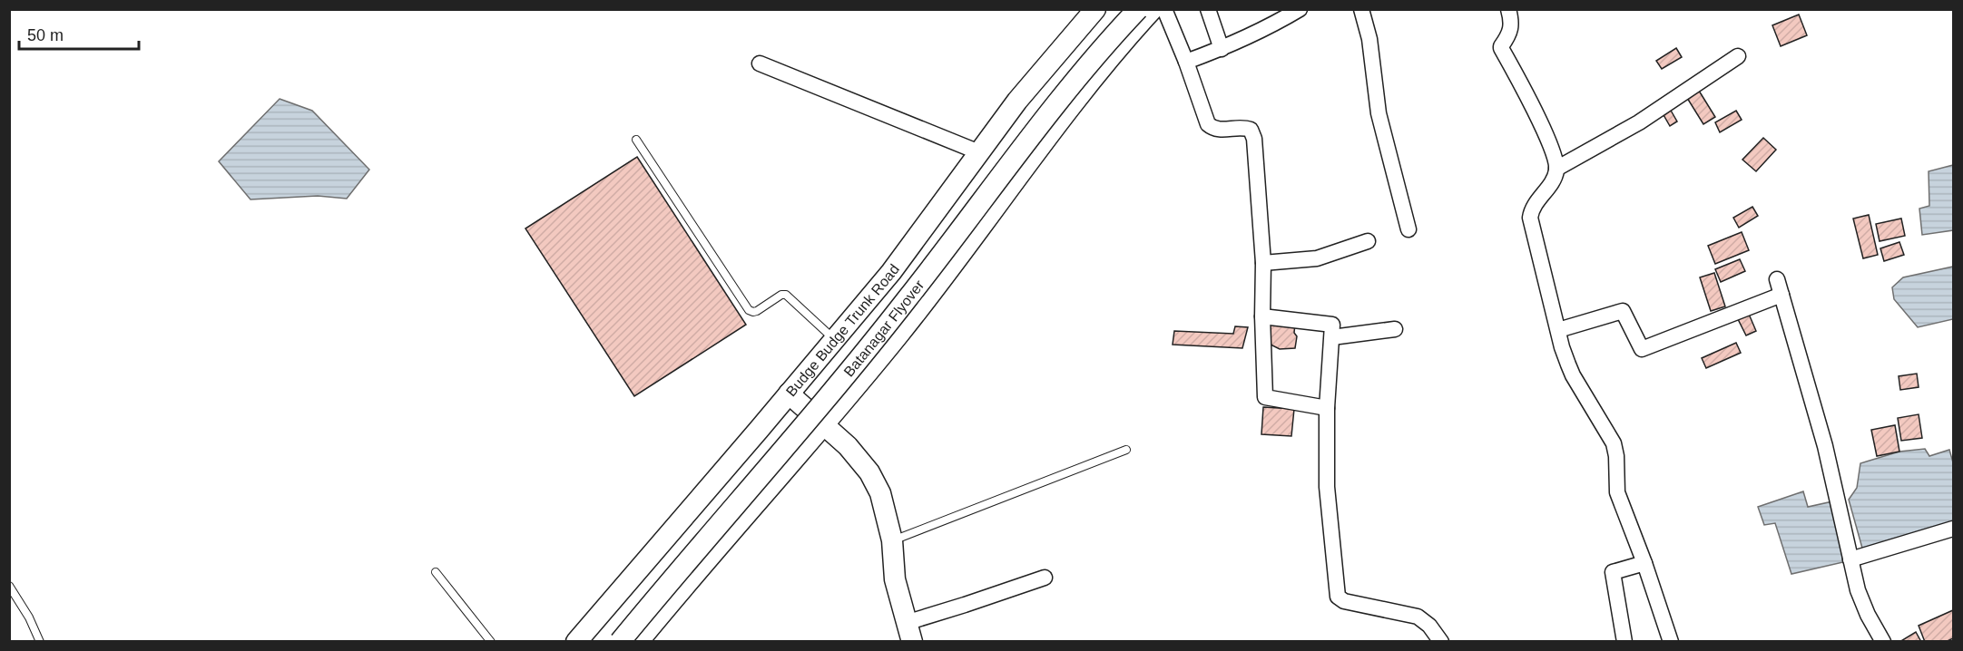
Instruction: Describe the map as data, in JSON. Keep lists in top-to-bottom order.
{
  "streets": {
    "street": ["Batanagar Flyover", "Budge Budge Trunk Road"]
  },
  "scale_bar": "50 m"
}
